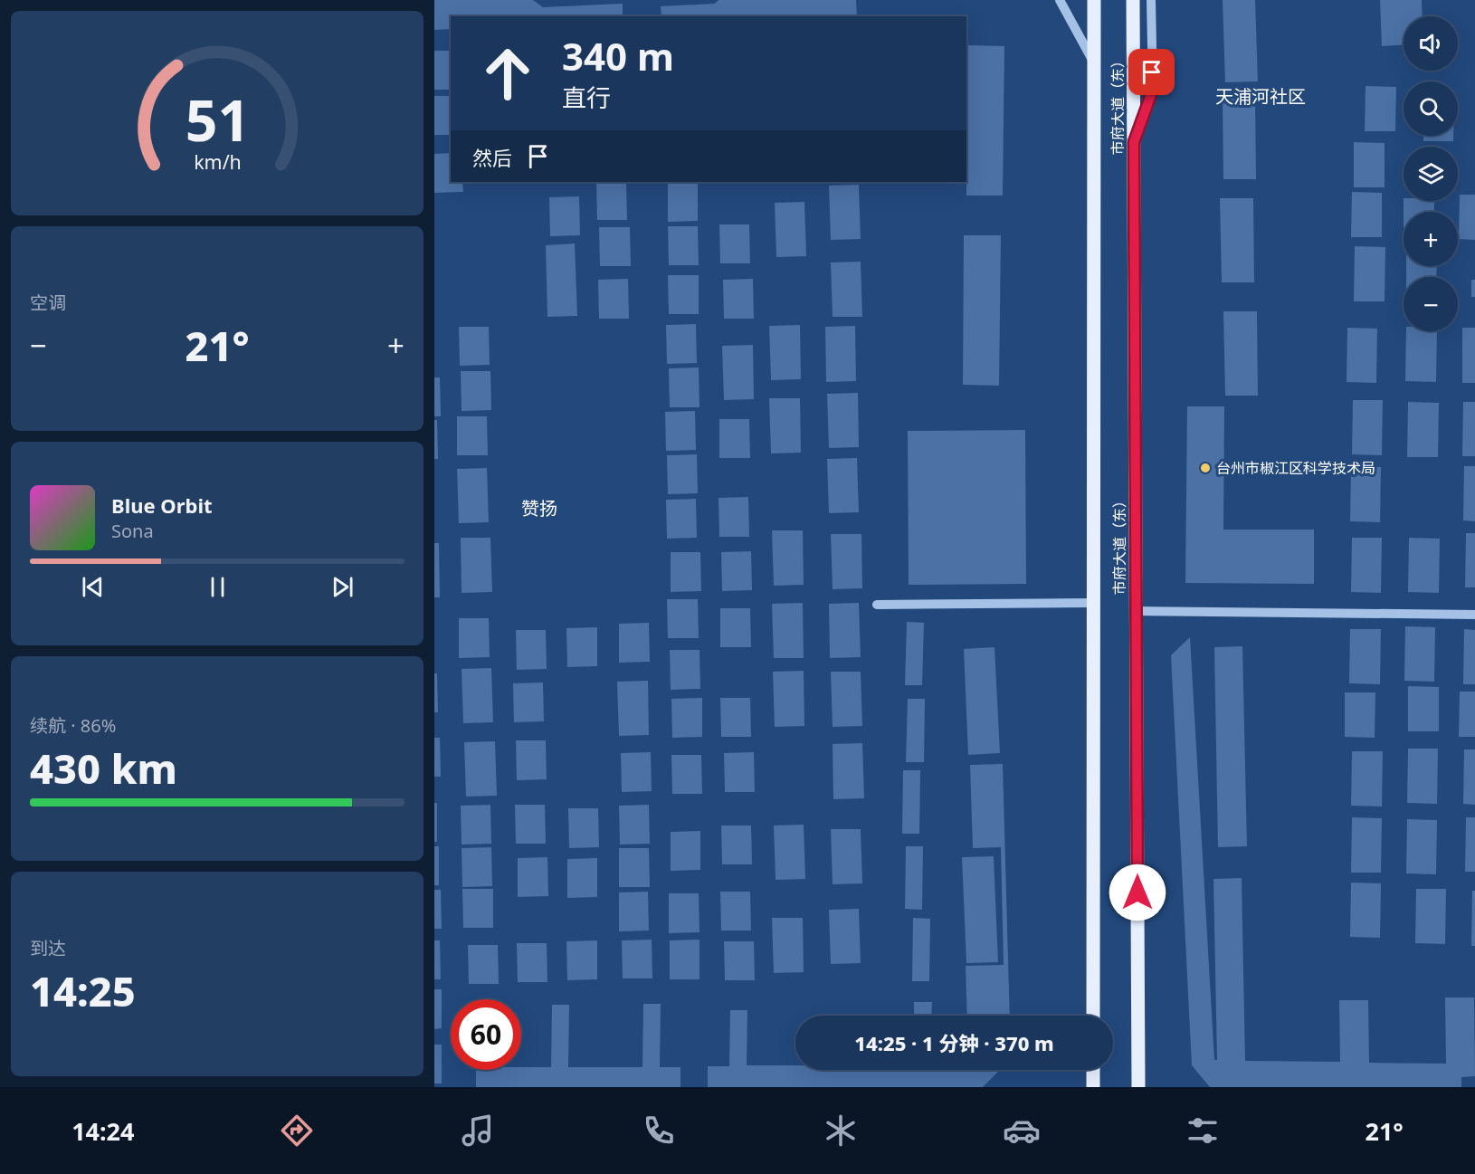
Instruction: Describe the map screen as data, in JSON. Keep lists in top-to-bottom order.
{
  "streets": {
    "main road": ["市府大道（东）"]
  },
  "districts": ["天浦河社区", "赞扬"],
  "places": ["台州市椒江区科学技术局"],
  "page": {
    "map_buttons": ["+", "−"],
    "turn": ["340 m", "直行"],
    "then": "然后",
    "tile": [
      "空调",
      ["续航 · 86%", "430 km"],
      ["到达", "14:25"]
    ],
    "heat": ["−", "21°", "+"],
    "song": ["Blue Orbit", "Sona"],
    "limit": "60",
    "trip": "14:25 · 1 分钟 · 370 m",
    "tabs": ["14:24", "21°"],
    "gauge": ["51", "km/h"]
  }
}
